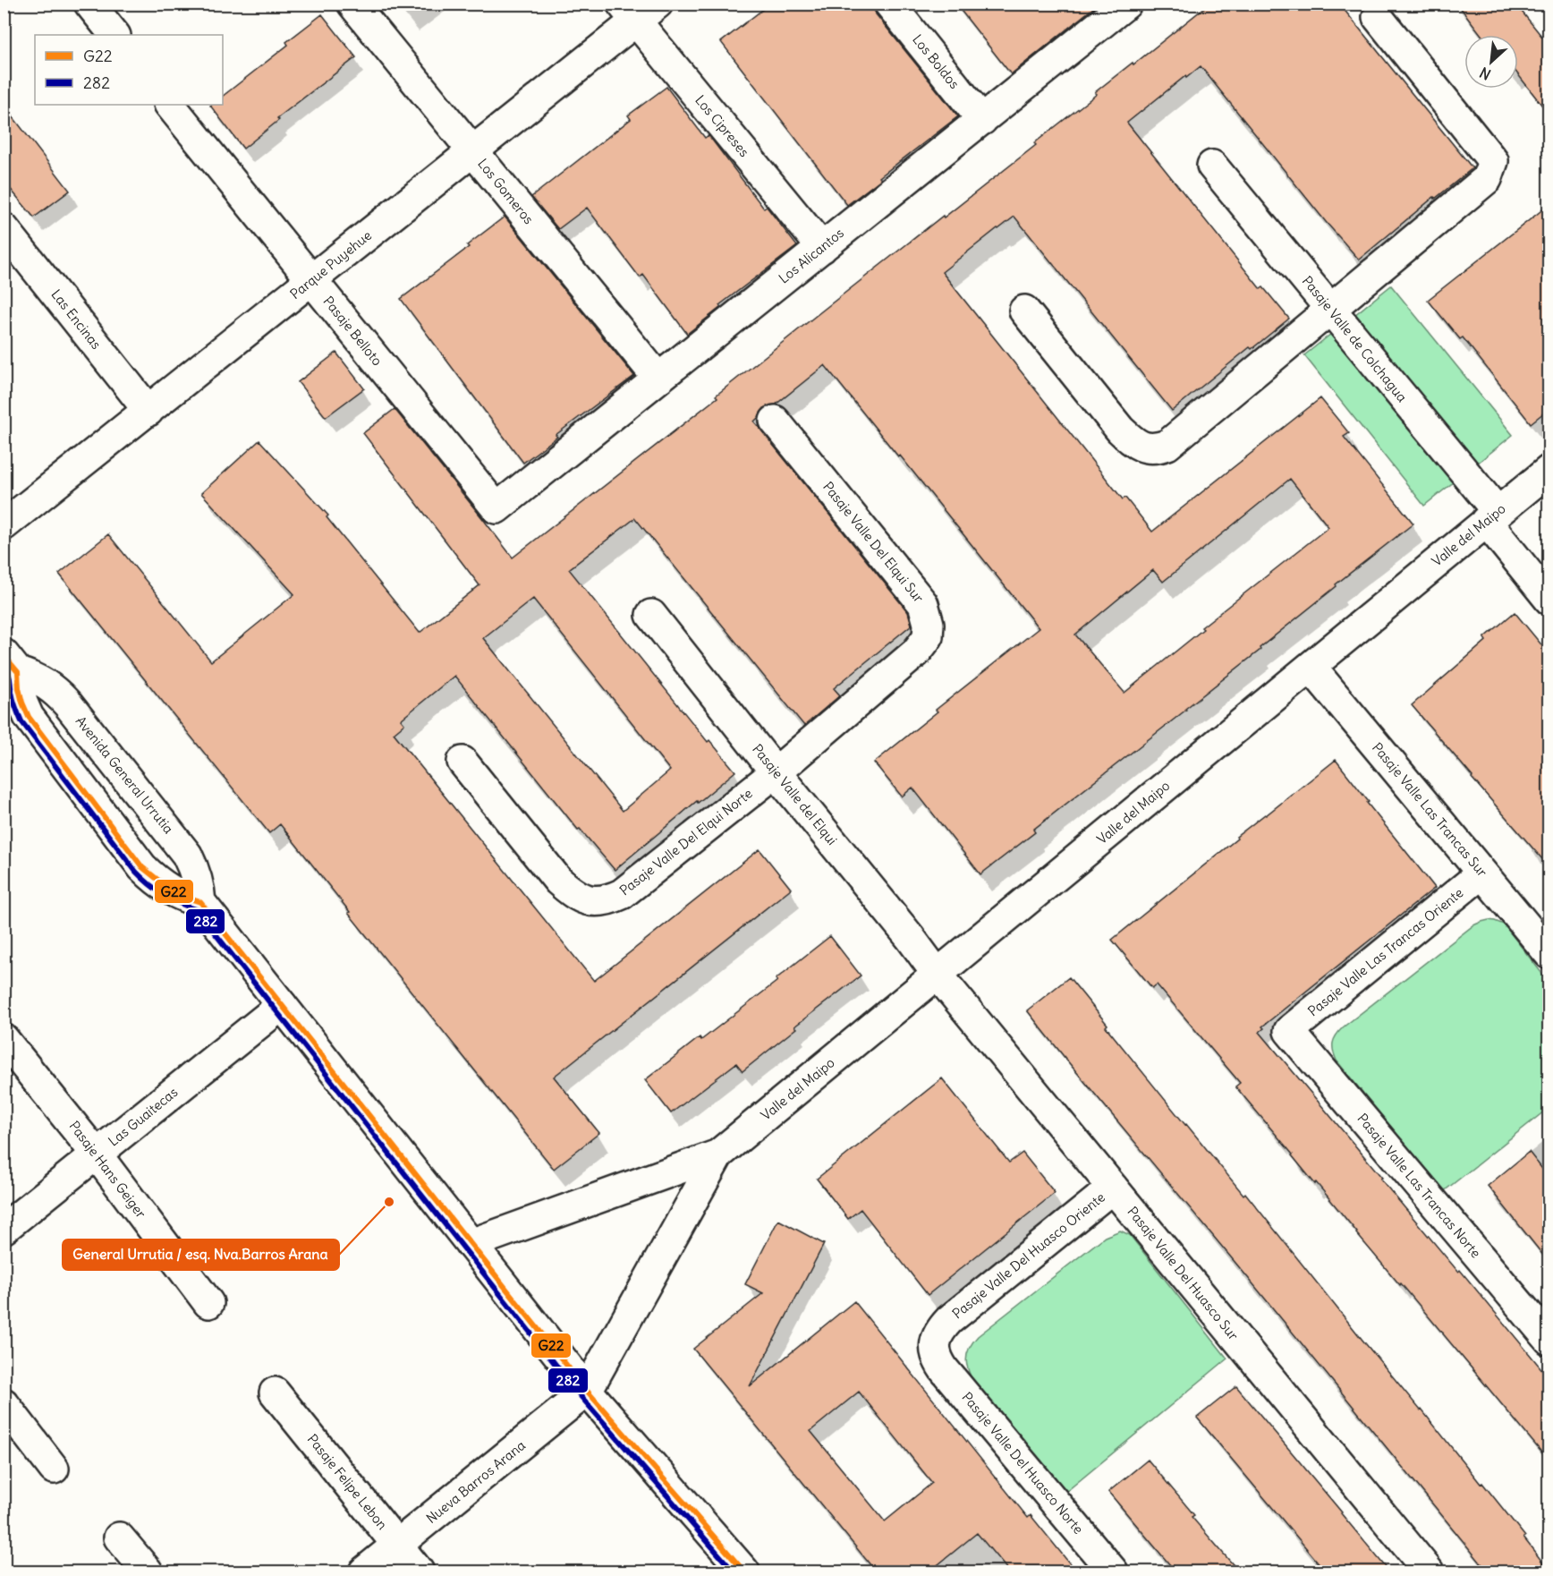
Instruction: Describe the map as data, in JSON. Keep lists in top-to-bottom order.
{
  "streets": {
    "street": [
      "Los Boldos",
      "Los Cipreses",
      "Los Gomeros",
      "Los Alicantos",
      "Parque Puyehue",
      "Las Encinas",
      "Pasaje Belloto",
      "Pasaje Valle de Colchagua",
      "Valle del Maipo",
      "Pasaje Valle Del Elqui Sur",
      "Avenida General Urrutia",
      "Pasaje Valle del Elqui",
      "Pasaje Valle Las Trancas Sur",
      "Pasaje Valle Del Elqui Norte",
      "Pasaje Valle Las Trancas Oriente",
      "Las Guaitecas",
      "Pasaje Hans Geiger",
      "Pasaje Valle Las Trancas Norte",
      "Pasaje Valle Del Huasco Oriente",
      "Pasaje Valle Del Huasco Sur",
      "Pasaje Valle Del Huasco Norte",
      "Pasaje Felipe Lebon",
      "Nueva Barros Arana"
    ]
  },
  "crossings": [
    ["Los Boldos", "Los Alicantos"],
    ["Los Cipreses", "Los Alicantos"],
    ["Los Cipreses", "Parque Puyehue"],
    ["Los Gomeros", "Los Alicantos"],
    ["Los Gomeros", "Parque Puyehue"],
    ["Los Alicantos", "Pasaje Belloto"],
    ["Parque Puyehue", "Las Encinas"],
    ["Parque Puyehue", "Pasaje Belloto"],
    ["Pasaje Valle de Colchagua", "Valle del Maipo"],
    ["Valle del Maipo", "Avenida General Urrutia"],
    ["Valle del Maipo", "Pasaje Valle del Elqui"],
    ["Valle del Maipo", "Pasaje Valle Las Trancas Sur"],
    ["Valle del Maipo", "Pasaje Valle Del Huasco Sur"],
    ["Valle del Maipo", "Nueva Barros Arana"],
    ["Pasaje Valle Del Elqui Sur", "Pasaje Valle del Elqui"],
    ["Pasaje Valle Del Elqui Sur", "Pasaje Valle Del Elqui Norte"],
    ["Avenida General Urrutia", "Las Guaitecas"],
    ["Avenida General Urrutia", "Nueva Barros Arana"],
    ["Pasaje Valle del Elqui", "Pasaje Valle Del Elqui Norte"],
    ["Pasaje Valle del Elqui", "Pasaje Valle Del Huasco Sur"],
    ["Pasaje Valle Las Trancas Sur", "Pasaje Valle Las Trancas Oriente"],
    ["Pasaje Valle Las Trancas Oriente", "Pasaje Valle Las Trancas Norte"],
    ["Las Guaitecas", "Pasaje Hans Geiger"],
    ["Pasaje Valle Del Huasco Oriente", "Pasaje Valle Del Huasco Sur"],
    ["Pasaje Valle Del Huasco Oriente", "Pasaje Valle Del Huasco Norte"],
    ["Pasaje Felipe Lebon", "Nueva Barros Arana"]
  ],
  "places": ["General Urrutia / esq. Nva.Barros Arana"],
  "lines": ["transit line G22", "transit line 282"],
  "legend": ["G22", "282"],
  "north": "bottom left"
}
